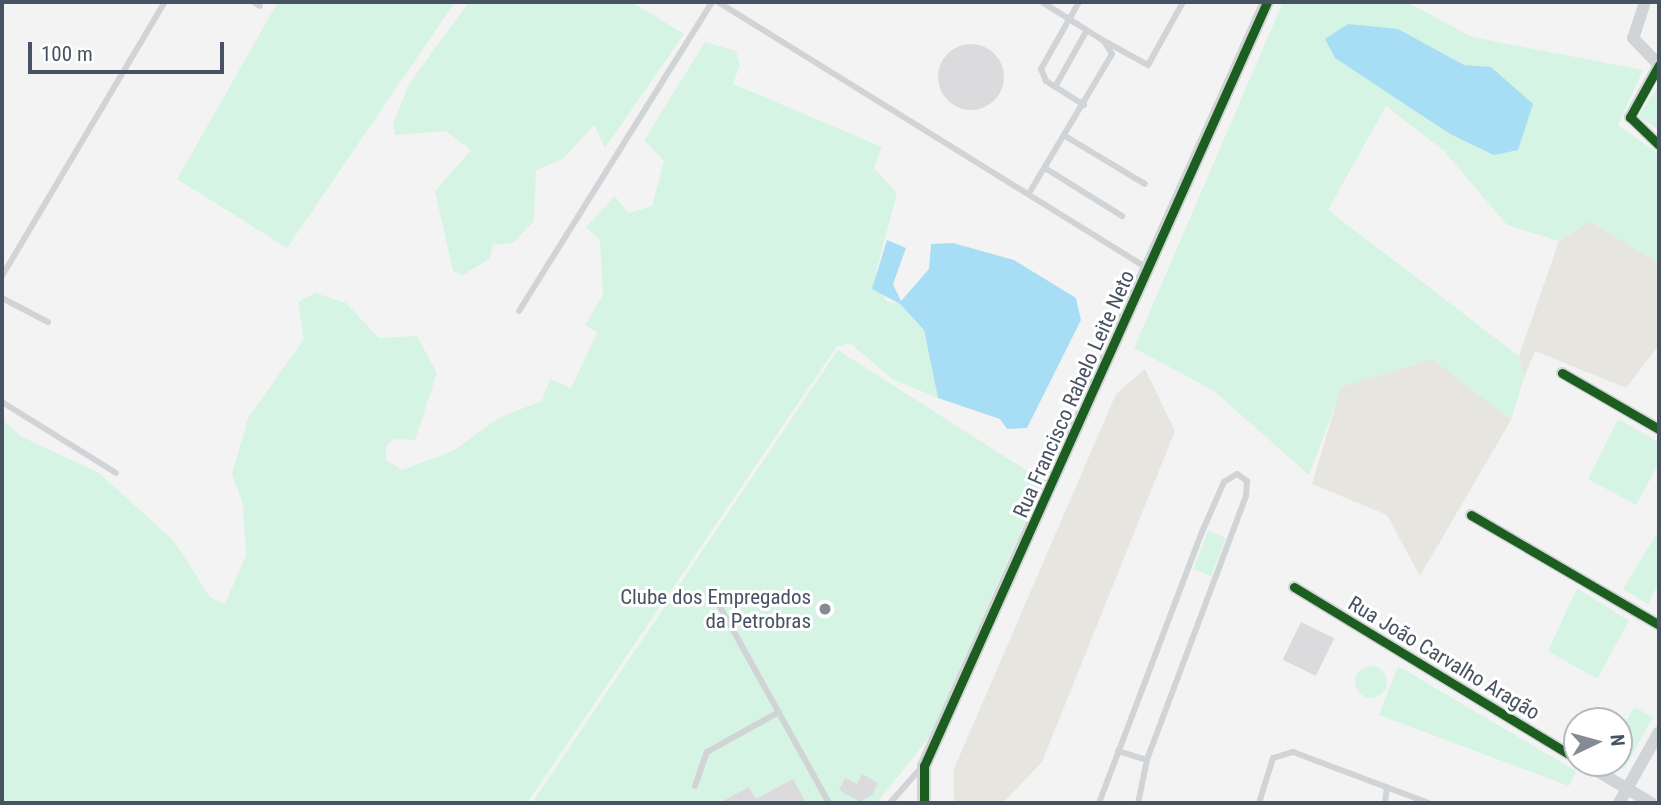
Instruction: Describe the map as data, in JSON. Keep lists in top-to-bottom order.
{
  "streets": {
    "street": ["Rua Francisco Rabelo Leite Neto", "Rua João Carvalho Aragão"]
  },
  "places": ["Clube dos Empregados da Petrobras"],
  "scale_bar": "100 m",
  "north": "right"
}
